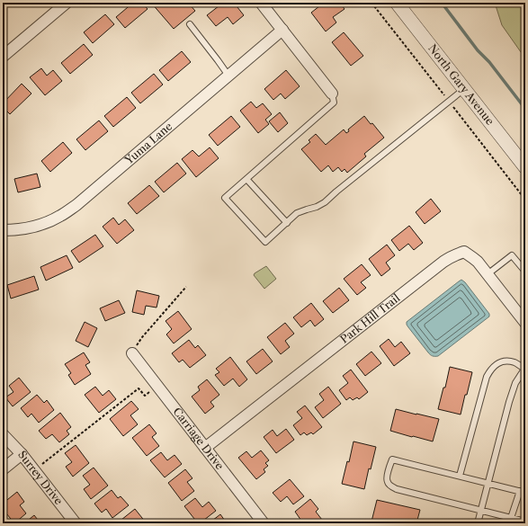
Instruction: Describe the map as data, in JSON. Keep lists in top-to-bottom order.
{
  "streets": {
    "street": [
      "North Gary Avenue",
      "Yuma Lane",
      "Park Hill Trail",
      "Carriage Drive",
      "Surrey Drive"
    ]
  },
  "crossings": [
    ["Park Hill Trail", "Carriage Drive"]
  ]
}
